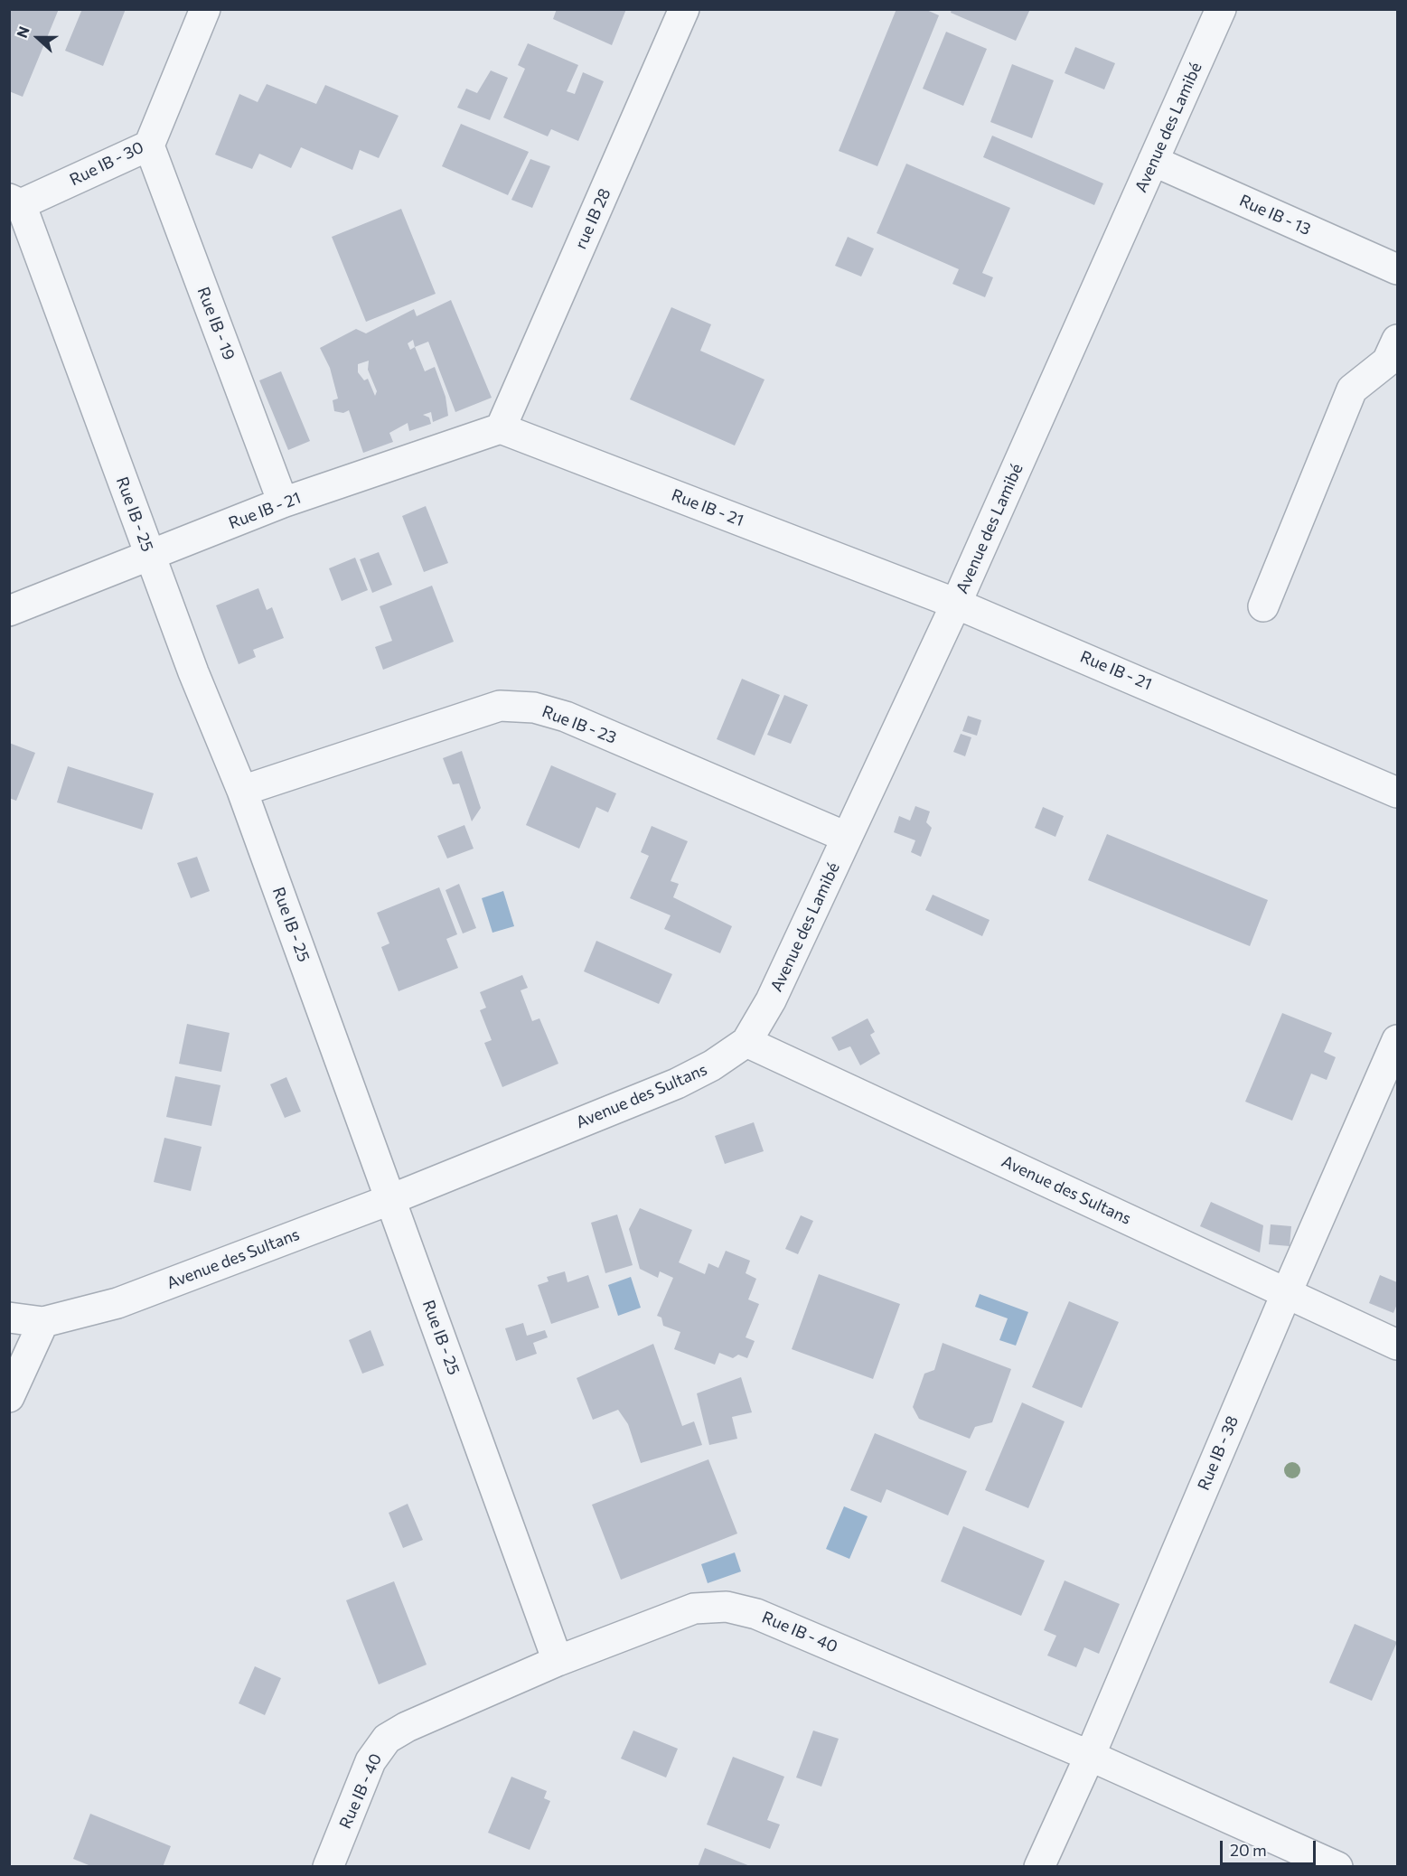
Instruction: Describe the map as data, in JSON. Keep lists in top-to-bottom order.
{
  "streets": {
    "street": [
      "Avenue des Lamibé",
      "Rue IB - 30",
      "Rue IB - 13",
      "rue IB 28",
      "Rue IB - 19",
      "Rue IB - 21",
      "Rue IB - 25",
      "Rue IB - 23",
      "Avenue des Sultans",
      "Rue IB - 38",
      "Rue IB - 40"
    ]
  },
  "crossings": [
    ["Avenue des Lamibé", "Rue IB - 13"],
    ["Avenue des Lamibé", "Rue IB - 21"],
    ["Avenue des Lamibé", "Rue IB - 23"],
    ["Avenue des Lamibé", "Avenue des Sultans"],
    ["Rue IB - 30", "Rue IB - 19"],
    ["Rue IB - 30", "Rue IB - 25"],
    ["rue IB 28", "Rue IB - 21"],
    ["Rue IB - 19", "Rue IB - 21"],
    ["Rue IB - 21", "Rue IB - 25"],
    ["Rue IB - 25", "Rue IB - 23"],
    ["Rue IB - 25", "Avenue des Sultans"],
    ["Rue IB - 25", "Rue IB - 40"],
    ["Avenue des Sultans", "Rue IB - 38"],
    ["Rue IB - 38", "Rue IB - 40"]
  ],
  "scale_bar": "20 m",
  "north": "left"
}
